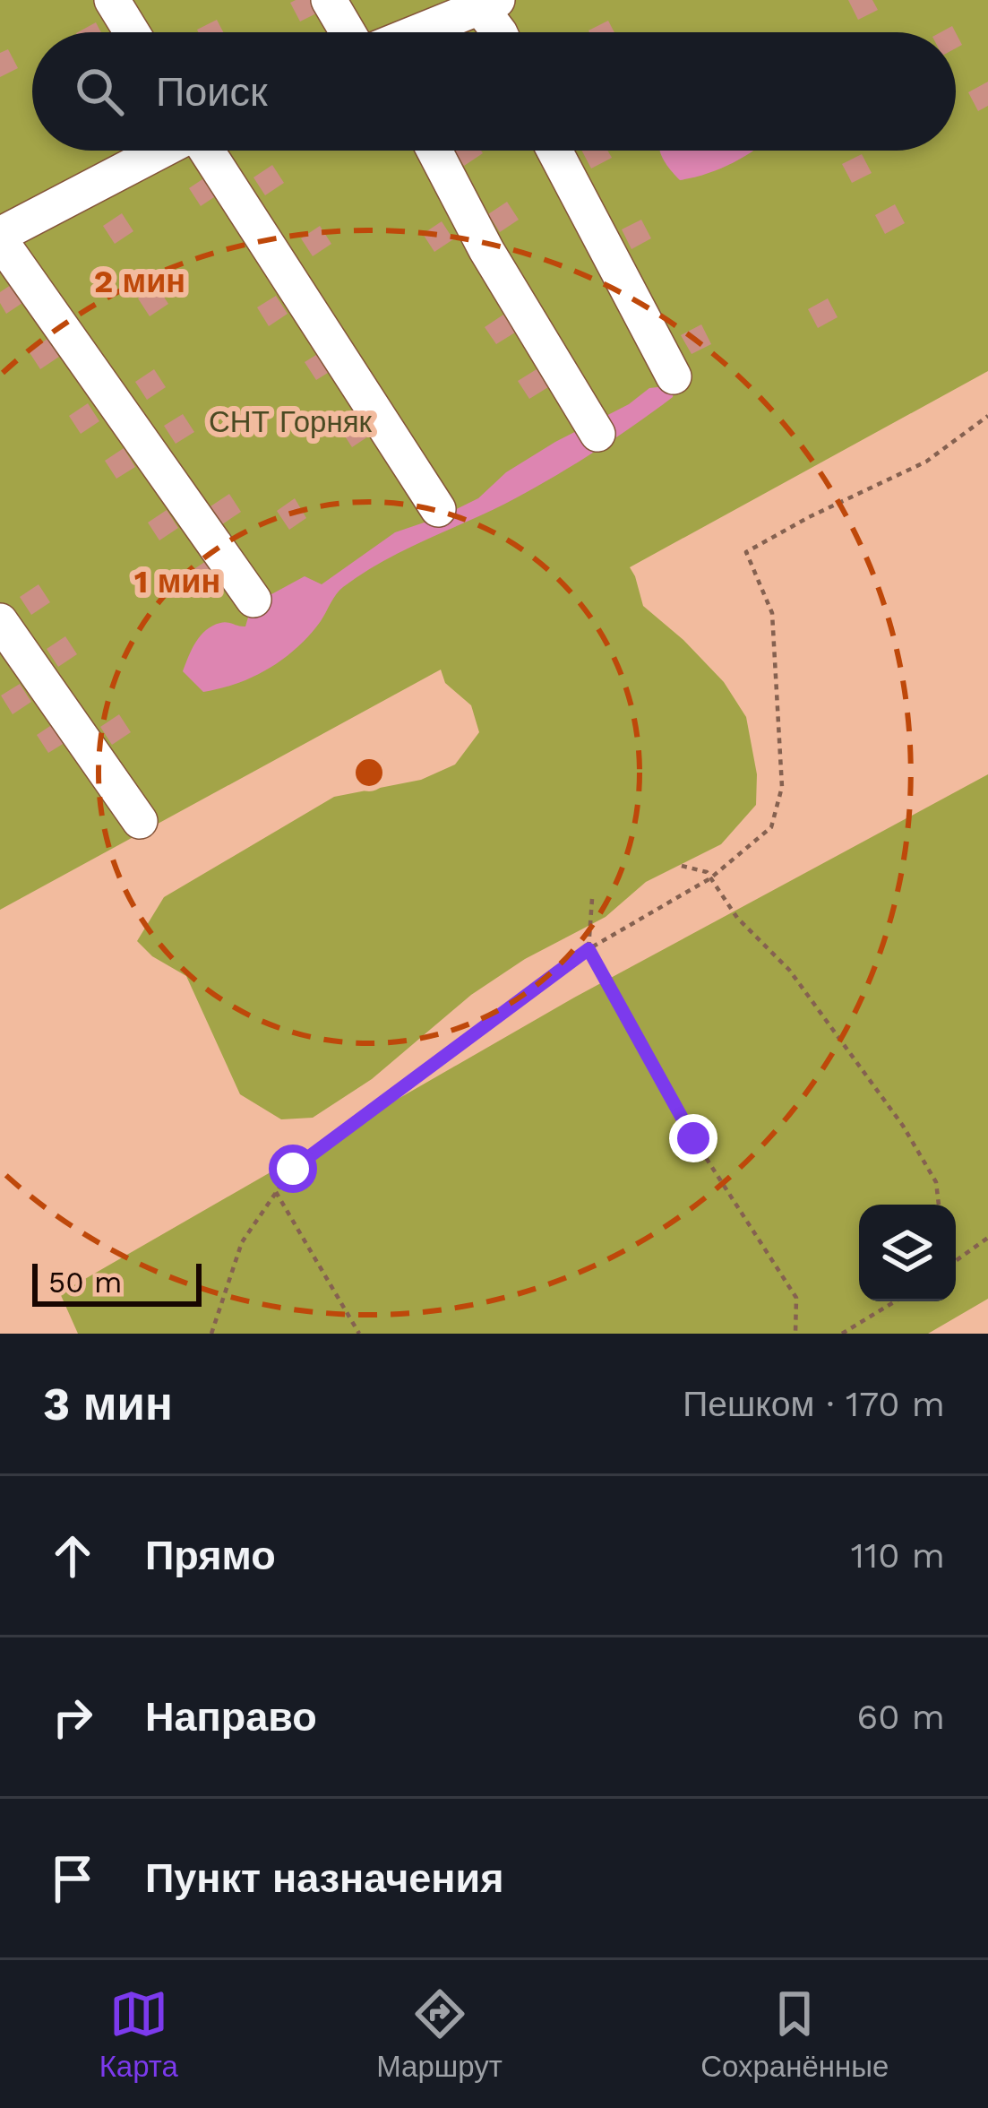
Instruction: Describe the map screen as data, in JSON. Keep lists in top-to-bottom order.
{
  "parks": ["СНТ Горняк"],
  "scale_bar": "50 m",
  "page": {
    "search": "Поиск",
    "scale": "50 m",
    "heading": ["3 мин", "Пешком · 170 m"],
    "list": [
      ["Прямо", "110 m"],
      ["Направо", "60 m"],
      "Пункт назначения"
    ],
    "nav": ["Карта", "Маршрут", "Сохранённые"]
  },
  "rings": ["2 мин", "1 мин"]
}
